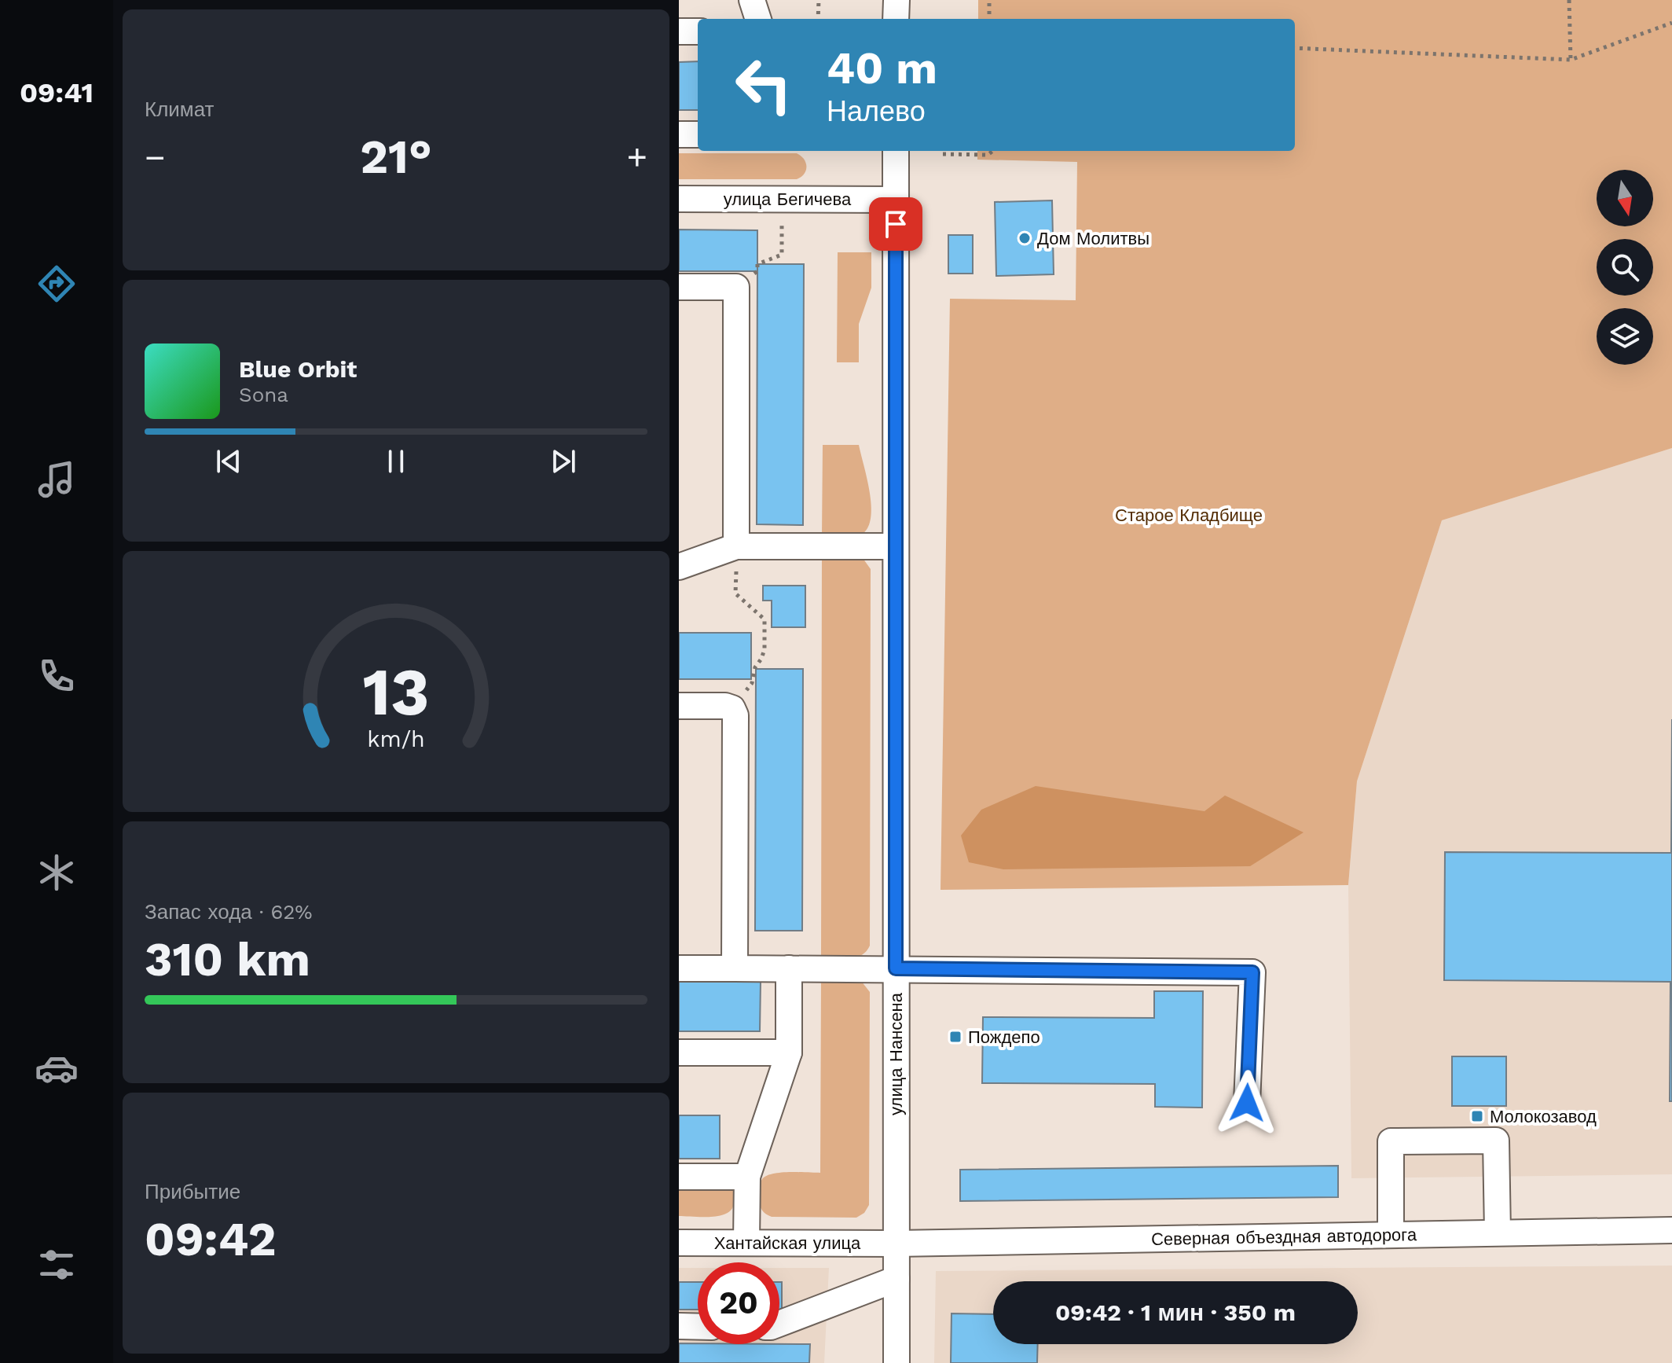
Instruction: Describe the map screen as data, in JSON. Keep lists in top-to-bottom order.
{
  "streets": {
    "street": [
      "улица Бегичева",
      "улица Нансена",
      "Северная объездная автодорога",
      "Хантайская улица"
    ]
  },
  "crossings": [
    ["улица Бегичева", "улица Нансена"],
    ["улица Нансена", "Северная объездная автодорога"],
    ["улица Нансена", "Хантайская улица"],
    ["Северная объездная автодорога", "Хантайская улица"]
  ],
  "parks": ["Старое Кладбище"],
  "places": {
    "other": ["Дом Молитвы"],
    "transit": ["Пождепо", "Молокозавод"]
  },
  "north": "bottom",
  "page": {
    "tabs": "09:41",
    "tile": [
      "Климат",
      ["Запас хода · 62%", "310 km"],
      ["Прибытие", "09:42"]
    ],
    "turn": ["40 m", "Налево"],
    "heat": ["−", "21°", "+"],
    "song": ["Blue Orbit", "Sona"],
    "limit": "20",
    "trip": "09:42 · 1 мин · 350 m",
    "gauge": ["13", "km/h"]
  }
}
